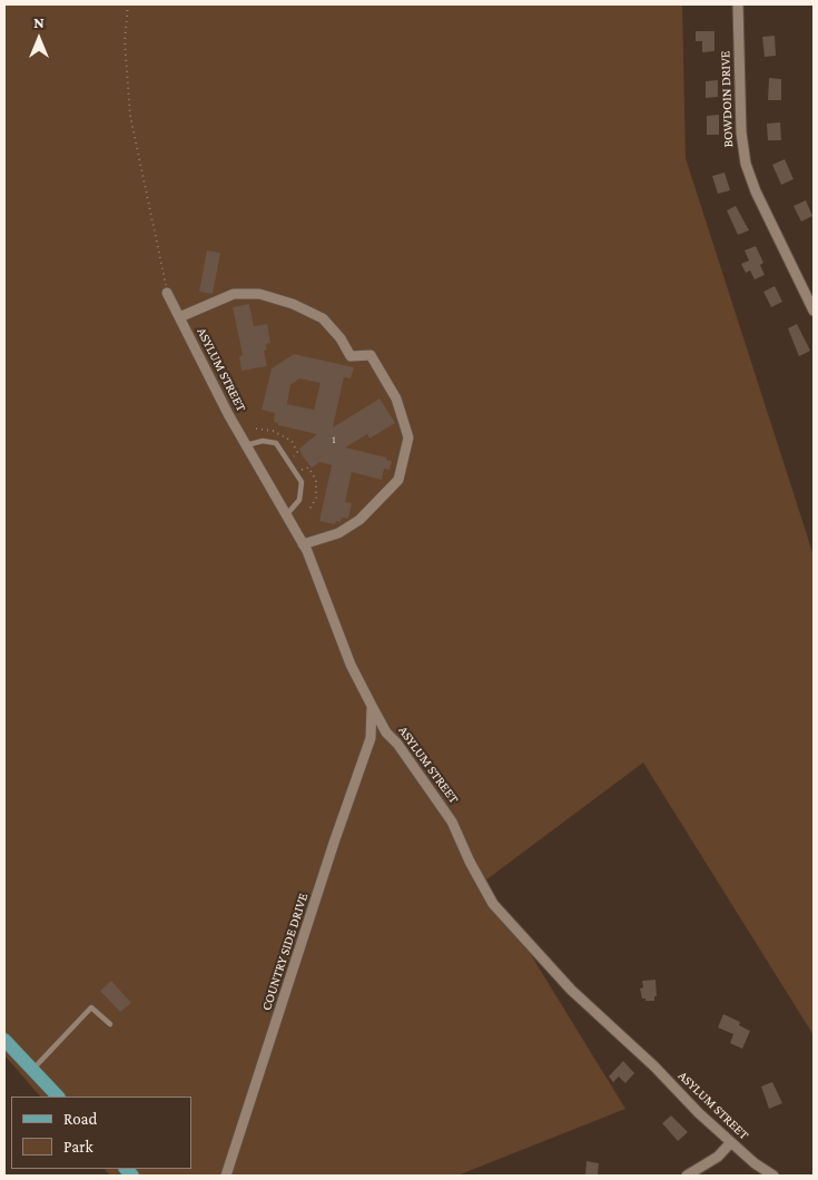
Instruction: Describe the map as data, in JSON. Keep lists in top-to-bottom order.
{
  "streets": {
    "street": ["BOWDOIN DRIVE", "ASYLUM STREET", "COUNTRY SIDE DRIVE"]
  },
  "crossings": [
    ["ASYLUM STREET", "COUNTRY SIDE DRIVE"]
  ],
  "house_numbers": ["1"],
  "legend": ["Road", "Park"],
  "north": "top"
}
